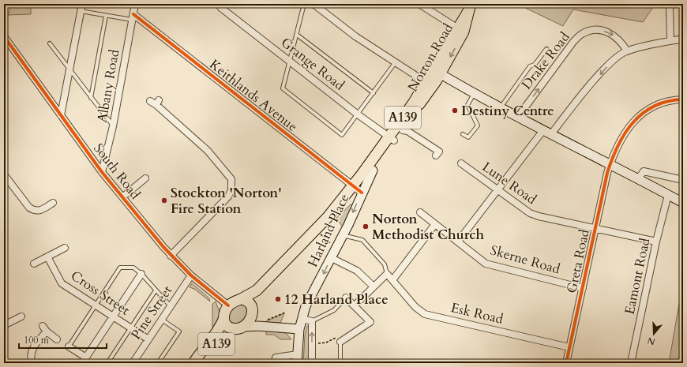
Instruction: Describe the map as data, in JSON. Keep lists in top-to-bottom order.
{
  "streets": {
    "main road": ["Norton Road", "A139"],
    "street": [
      "Drake Road",
      "Grange Road",
      "Albany Road",
      "Keithlands Avenue",
      "South Road",
      "Lune Road",
      "Harland Place",
      "Skerne Road",
      "Greta Road",
      "Eamont Road",
      "Cross Street",
      "Pine Street",
      "Esk Road"
    ]
  },
  "crossings": [
    ["Norton Road", "Grange Road"],
    ["Norton Road", "Keithlands Avenue"],
    ["Norton Road", "A139"],
    ["Norton Road", "South Road"],
    ["Norton Road", "Harland Place"],
    ["Albany Road", "Keithlands Avenue"],
    ["Albany Road", "South Road"],
    ["Keithlands Avenue", "Harland Place"],
    ["A139", "South Road"],
    ["South Road", "Pine Street"],
    ["Lune Road", "Greta Road"],
    ["Lune Road", "Eamont Road"],
    ["Skerne Road", "Greta Road"],
    ["Greta Road", "Esk Road"],
    ["Cross Street", "Pine Street"]
  ],
  "places": [
    "Destiny Centre",
    "Stockton 'Norton' Fire Station",
    "Norton Methodist Church",
    "12 Harland Place"
  ],
  "scale_bar": "100 m",
  "north": "bottom"
}
